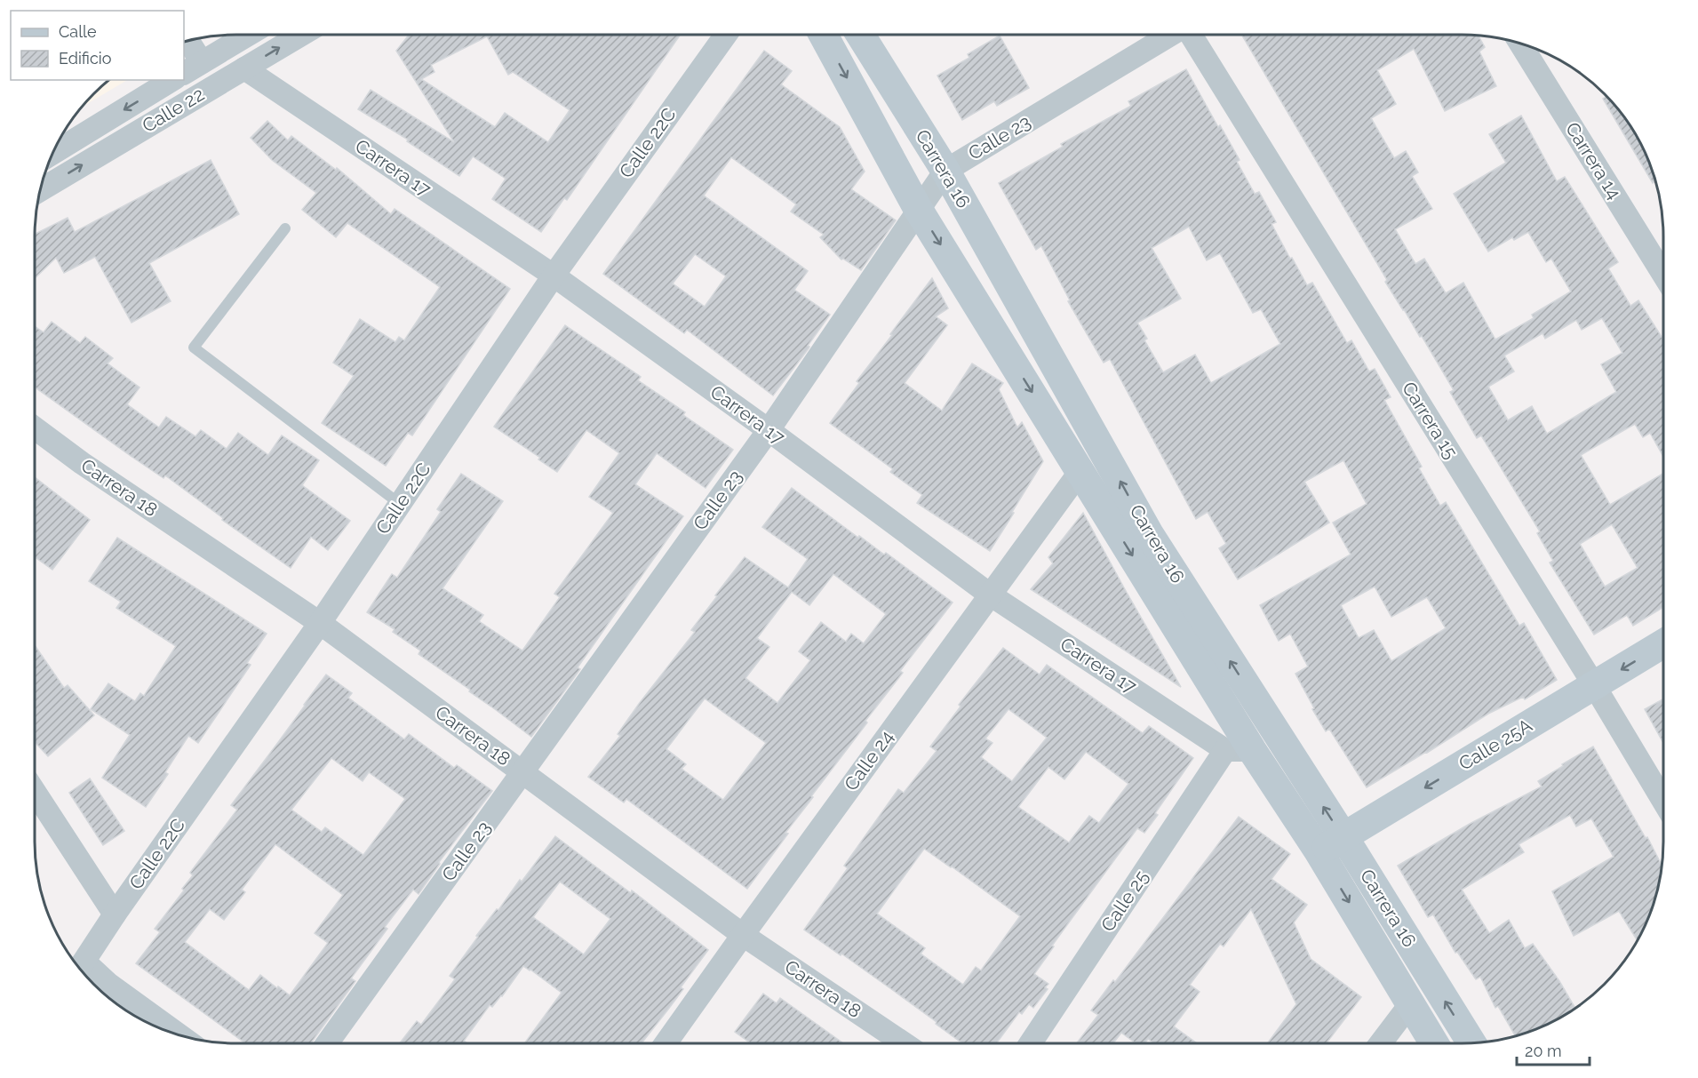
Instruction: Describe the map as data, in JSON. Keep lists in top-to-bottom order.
{
  "streets": {
    "street": [
      "Calle 22",
      "Calle 23",
      "Calle 22C",
      "Carrera 14",
      "Carrera 17",
      "Carrera 16",
      "Carrera 15",
      "Carrera 18",
      "Calle 25A",
      "Calle 24",
      "Calle 25"
    ]
  },
  "crossings": [
    ["Calle 22", "Carrera 17"],
    ["Calle 23", "Carrera 17"],
    ["Calle 23", "Carrera 16"],
    ["Calle 23", "Carrera 18"],
    ["Calle 22C", "Carrera 17"],
    ["Calle 22C", "Carrera 18"],
    ["Carrera 17", "Carrera 16"],
    ["Carrera 17", "Calle 24"],
    ["Carrera 17", "Calle 25"],
    ["Carrera 16", "Calle 25A"],
    ["Carrera 16", "Calle 24"],
    ["Carrera 16", "Calle 25"],
    ["Carrera 15", "Calle 25A"],
    ["Carrera 18", "Calle 24"]
  ],
  "legend": ["Calle", "Edificio"],
  "scale_bar": "20 m"
}
